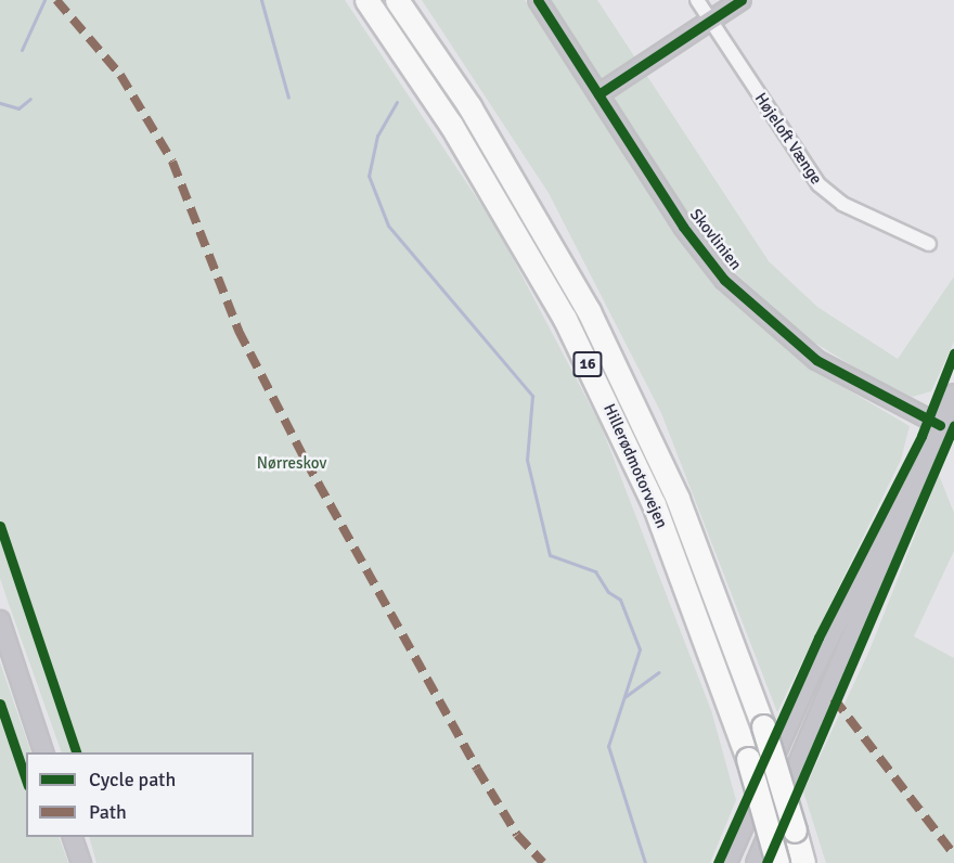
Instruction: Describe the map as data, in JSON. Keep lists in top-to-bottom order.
{
  "streets": {
    "highway": ["16", "Hillerødmotorvejen"],
    "street": ["Højeloft Vænge", "Skovlinien"]
  },
  "parks": ["Nørreskov"],
  "legend": ["Cycle path", "Path"]
}
